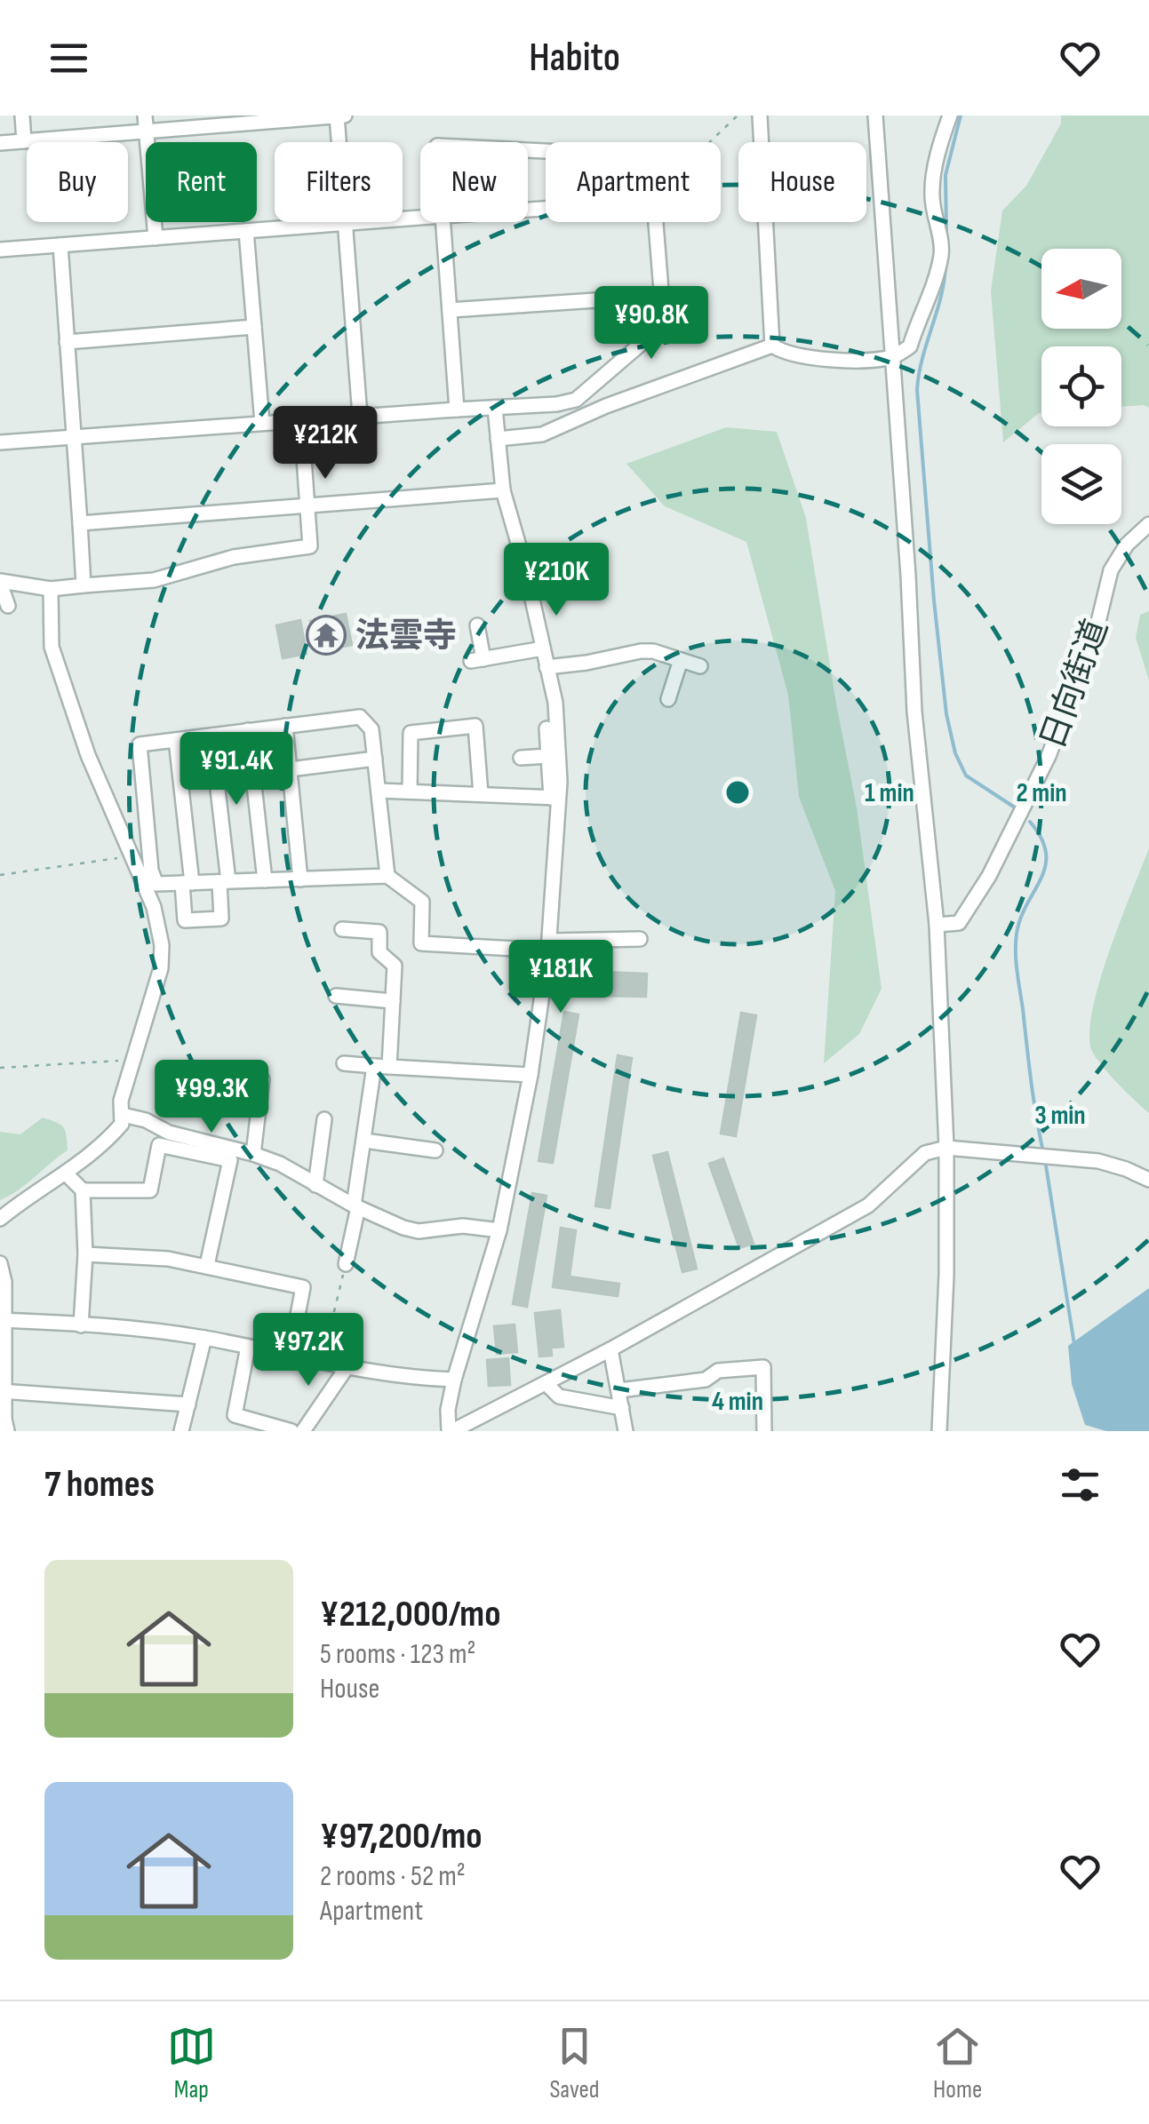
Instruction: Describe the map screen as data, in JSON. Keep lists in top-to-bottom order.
{
  "streets": {
    "street": ["日向街道"]
  },
  "places": {
    "temple": ["法雲寺"]
  },
  "north": "left",
  "page": {
    "header": "Habito",
    "chip": [
      "Buy",
      "Rent",
      "Filters",
      "New",
      "Apartment",
      "House"
    ],
    "price": [
      "¥90.8K",
      "¥212K",
      "¥210K",
      "¥91.4K",
      "¥181K",
      "¥99.3K",
      "¥97.2K"
    ],
    "heading": "7 homes",
    "list": [
      {
        "name": "¥212,000/mo",
        "note": "5 rooms · 123 m² · House"
      },
      {
        "name": "¥97,200/mo",
        "note": "2 rooms · 52 m² · Apartment"
      }
    ],
    "tabs": ["Map", "Saved", "Home"]
  },
  "rings": [
    "1 min",
    "2 min",
    "3 min",
    "4 min"
  ]
}
